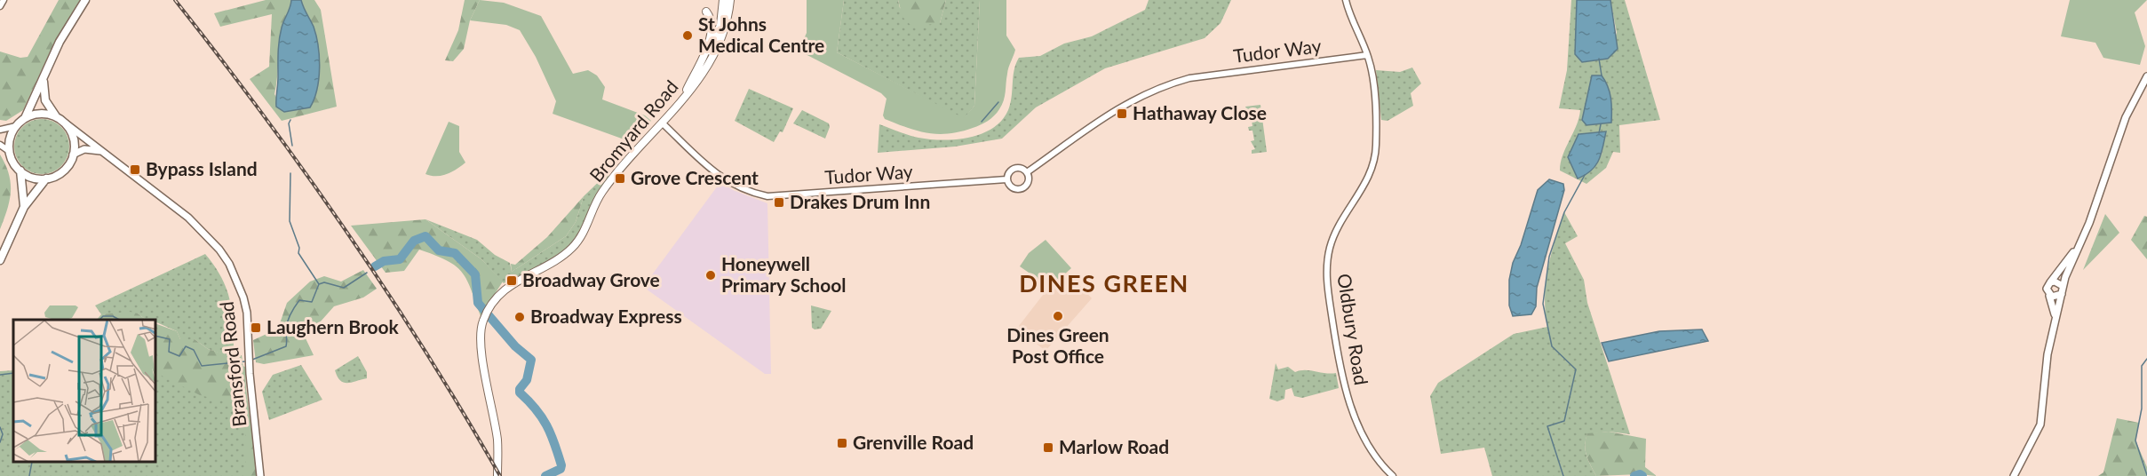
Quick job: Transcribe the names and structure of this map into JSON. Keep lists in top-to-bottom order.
{
  "streets": {
    "main road": ["Bromyard Road", "Bransford Road"],
    "street": ["Tudor Way", "Oldbury Road"]
  },
  "crossings": [
    ["Tudor Way", "Bromyard Road"],
    ["Tudor Way", "Oldbury Road"]
  ],
  "districts": ["DINES GREEN"],
  "places": {
    "other": [
      "St Johns Medical Centre",
      "Honeywell Primary School",
      "Dines Green Post Office",
      "Broadway Express"
    ],
    "transit": [
      "Hathaway Close",
      "Bypass Island",
      "Grove Crescent",
      "Drakes Drum Inn",
      "Broadway Grove",
      "Laughern Brook",
      "Grenville Road",
      "Marlow Road"
    ]
  }
}
